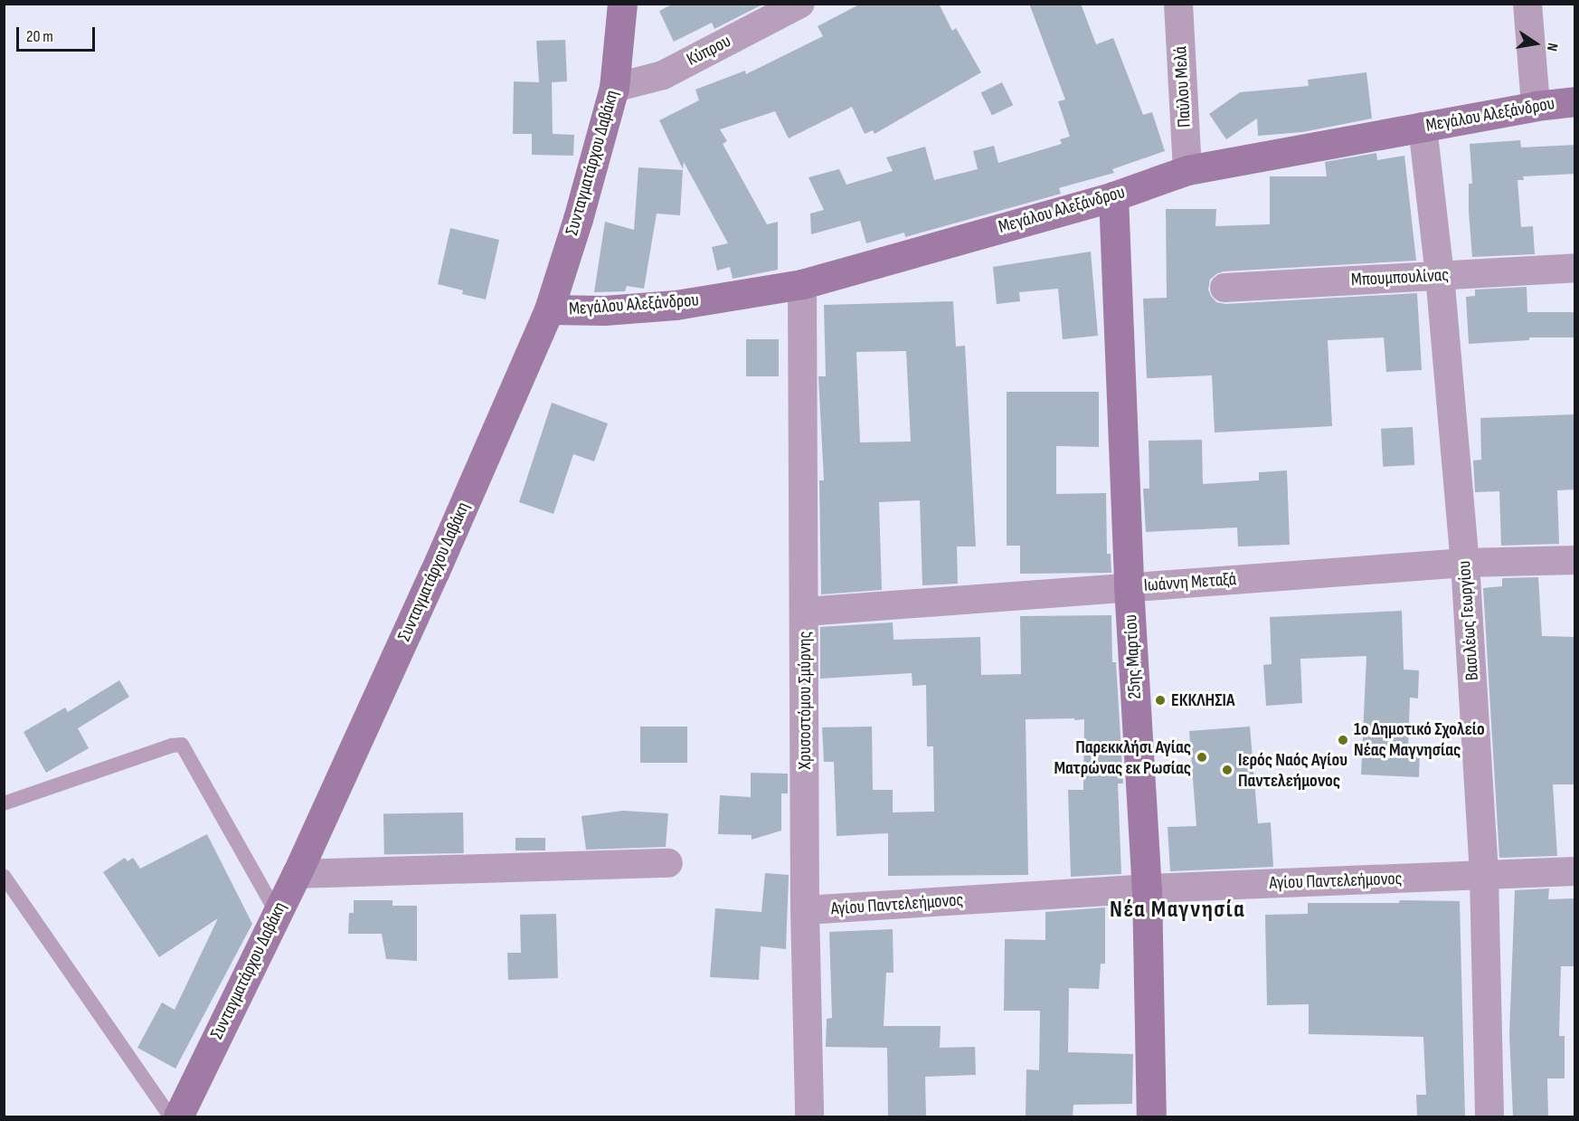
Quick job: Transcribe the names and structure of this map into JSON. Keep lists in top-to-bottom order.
{
  "streets": {
    "street": [
      "Κύπρου",
      "Παύλου Μελά",
      "Μεγάλου Αλεξάνδρου",
      "Συνταγματάρχου Δαβάκη",
      "Μπουμπουλίνας",
      "Ιωάννη Μεταξά",
      "Βασιλέως Γεωργίου",
      "25ης Μαρτίου",
      "Χρυσοστόμου Σμύρνης",
      "Αγίου Παντελεήμονος"
    ]
  },
  "crossings": [
    ["Κύπρου", "Συνταγματάρχου Δαβάκη"],
    ["Παύλου Μελά", "Μεγάλου Αλεξάνδρου"],
    ["Μεγάλου Αλεξάνδρου", "Συνταγματάρχου Δαβάκη"],
    ["Μεγάλου Αλεξάνδρου", "Βασιλέως Γεωργίου"],
    ["Μεγάλου Αλεξάνδρου", "25ης Μαρτίου"],
    ["Μεγάλου Αλεξάνδρου", "Χρυσοστόμου Σμύρνης"],
    ["Μπουμπουλίνας", "Βασιλέως Γεωργίου"],
    ["Ιωάννη Μεταξά", "Βασιλέως Γεωργίου"],
    ["Ιωάννη Μεταξά", "25ης Μαρτίου"],
    ["Ιωάννη Μεταξά", "Χρυσοστόμου Σμύρνης"],
    ["Βασιλέως Γεωργίου", "Αγίου Παντελεήμονος"],
    ["25ης Μαρτίου", "Αγίου Παντελεήμονος"],
    ["Χρυσοστόμου Σμύρνης", "Αγίου Παντελεήμονος"]
  ],
  "districts": ["Νέα Μαγνησία"],
  "places": [
    "ΕΚΚΛΗΣΙΑ",
    "1ο Δημοτικό Σχολείο Νέας Μαγνησίας",
    "Παρεκκλήσι Αγίας Ματρώνας εκ Ρωσίας",
    "Ιερός Ναός Αγίου Παντελεήμονος"
  ],
  "scale_bar": "20 m",
  "north": "right"
}
